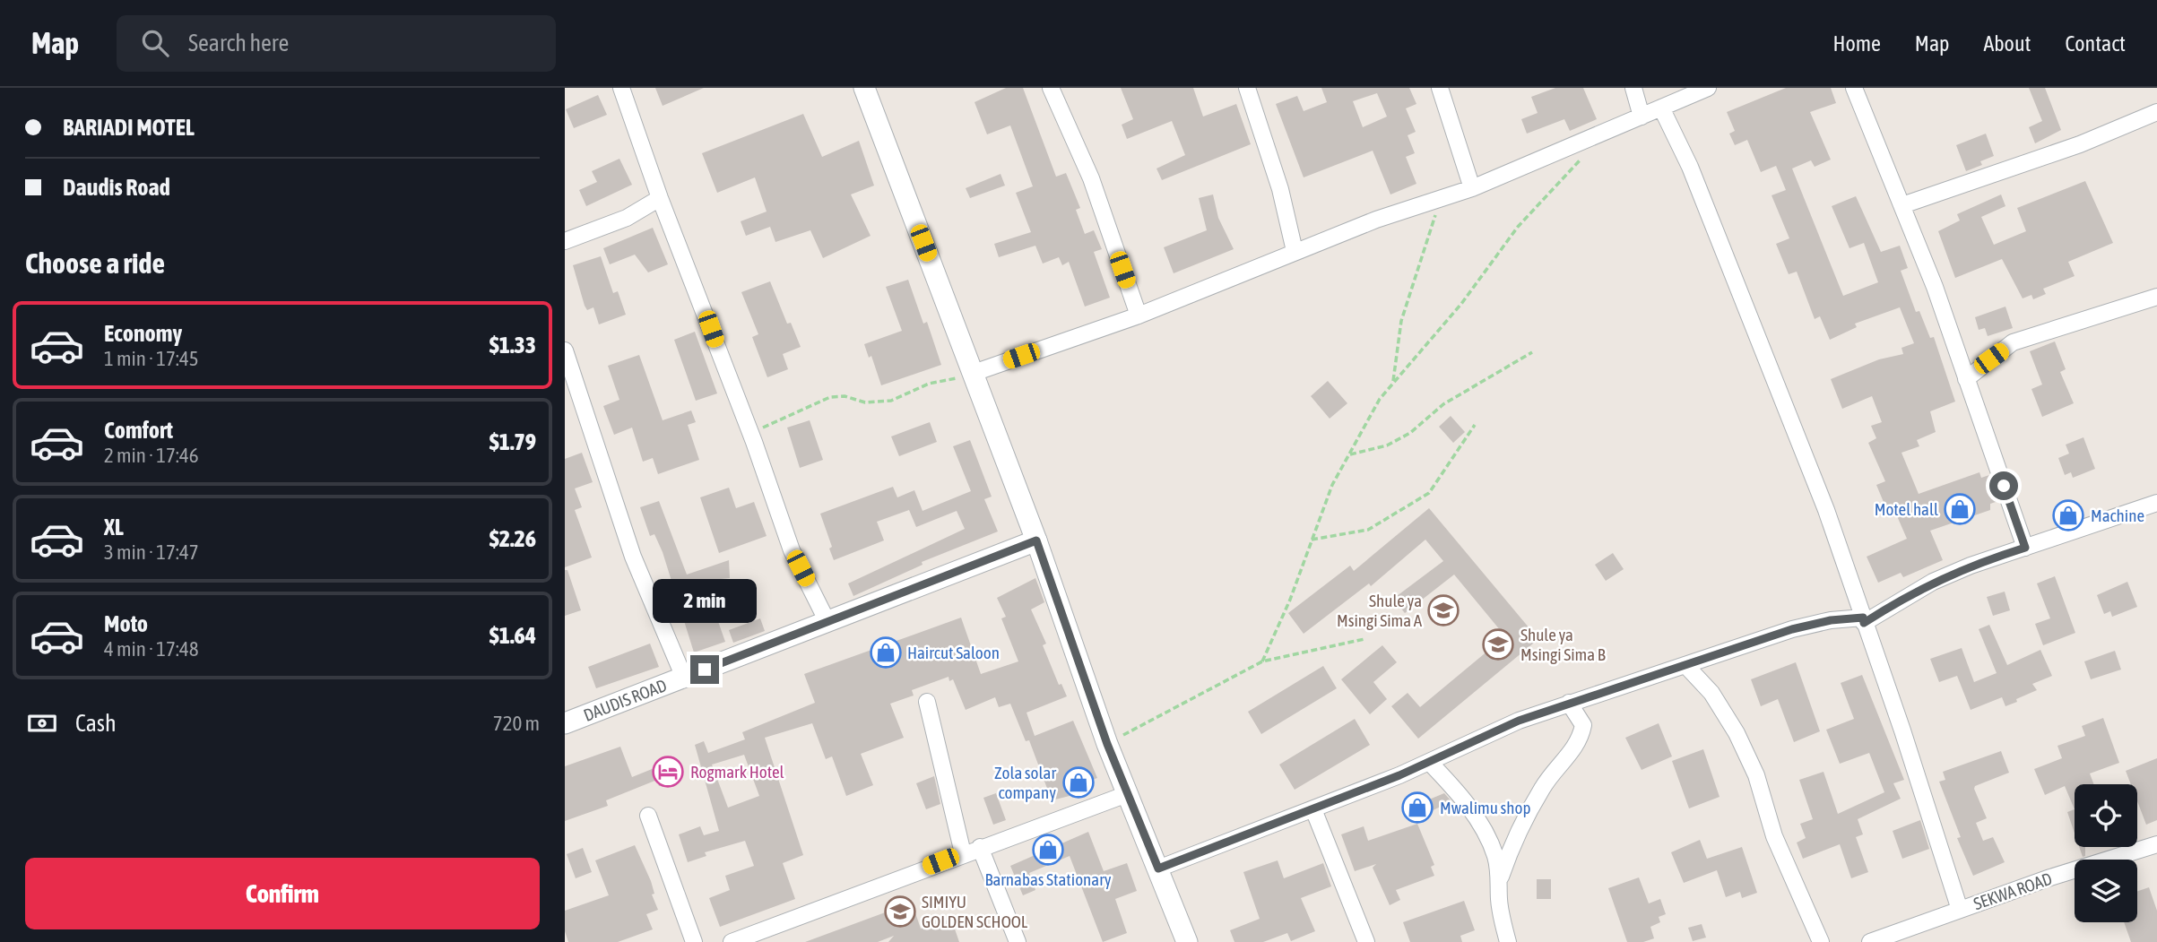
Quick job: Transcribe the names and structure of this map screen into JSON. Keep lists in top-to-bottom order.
{
  "streets": {
    "street": ["DAUDIS ROAD", "SEKWA ROAD"]
  },
  "places": {
    "shop": [
      "Motel hall",
      "Machine",
      "Haircut Saloon",
      "Zola solar company",
      "Mwalimu shop",
      "Barnabas Stationary"
    ],
    "school or university": ["Shule ya Msingi Sima A", "Shule ya Msingi Sima B", "SIMIYU GOLDEN SCHOOL"],
    "hotel": ["Rogmark Hotel"]
  },
  "page": {
    "header": "Map",
    "search": "Search here",
    "nav": [
      "Home",
      "Map",
      "About",
      "Contact"
    ],
    "banner": ["BARIADI MOTEL", "Daudis Road"],
    "heading": "Choose a ride",
    "list": [
      {
        "name": "Economy",
        "note": "1 min · 17:45",
        "value": "$1.33"
      },
      {
        "name": "Comfort",
        "note": "2 min · 17:46",
        "value": "$1.79"
      },
      {
        "name": "XL",
        "note": "3 min · 17:47",
        "value": "$2.26"
      },
      {
        "name": "Moto",
        "note": "4 min · 17:48",
        "value": "$1.64"
      }
    ],
    "bubble": "2 min",
    "pay": ["Cash", "720 m"],
    "buttons": "Confirm"
  }
}
